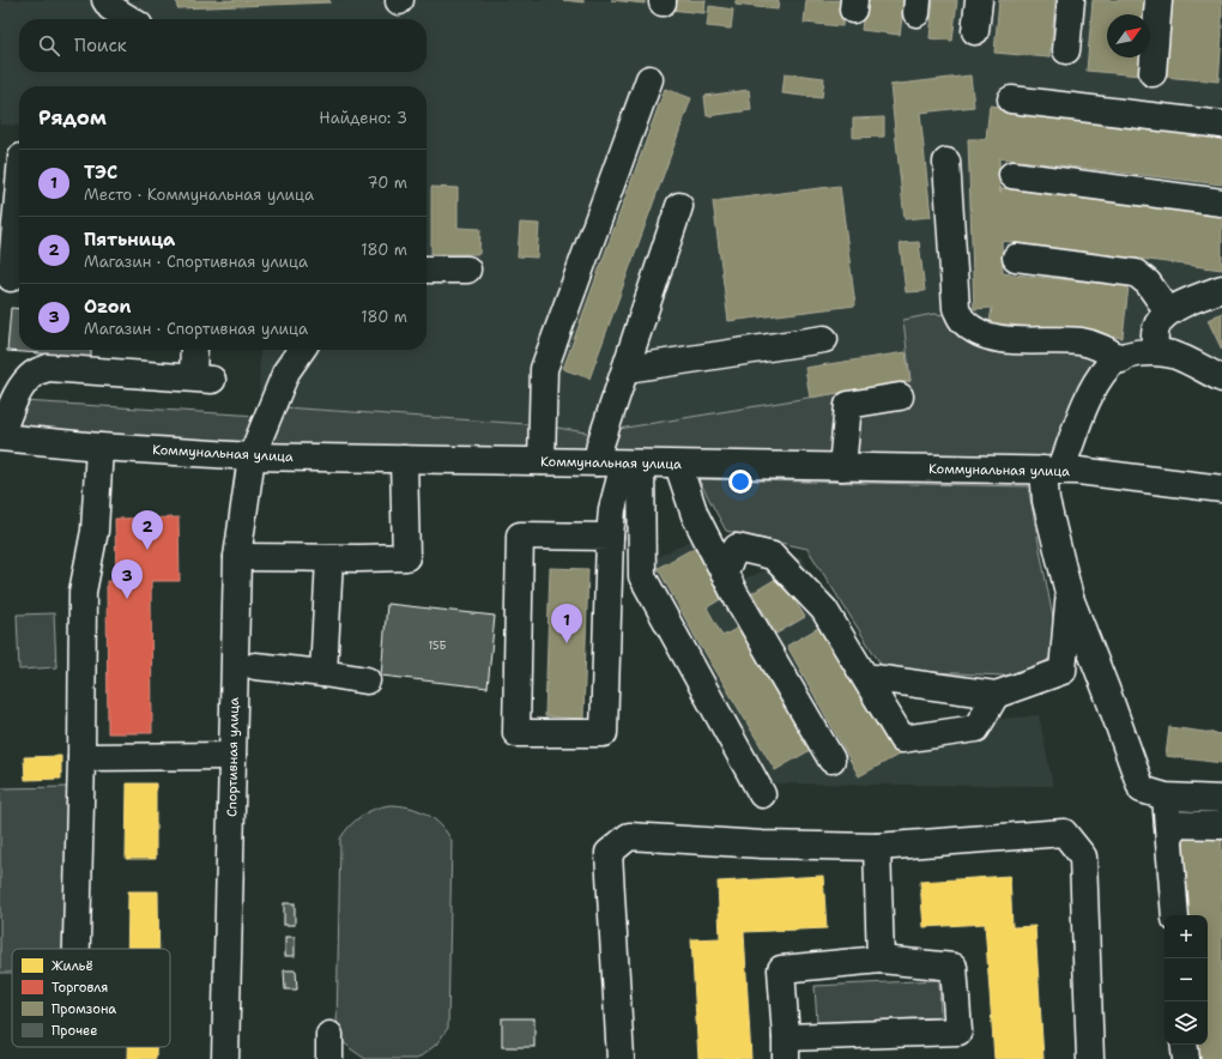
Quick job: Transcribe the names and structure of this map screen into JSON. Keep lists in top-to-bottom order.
{
  "streets": {
    "street": ["Коммунальная улица", "Спортивная улица"]
  },
  "crossings": [
    ["Коммунальная улица", "Спортивная улица"]
  ],
  "house_numbers": ["15Б"],
  "legend": [
    "Жильё",
    "Торговля",
    "Промзона",
    "Прочее"
  ],
  "north": "top right",
  "page": {
    "search": "Поиск",
    "heading": ["Рядом", "Найдено: 3"],
    "list": [
      {
        "mark": "1",
        "name": "ТЭС",
        "note": "Место · Коммунальная улица",
        "value": "70 m"
      },
      {
        "mark": "2",
        "name": "Пятьница",
        "note": "Магазин · Спортивная улица",
        "value": "180 m"
      },
      {
        "mark": "3",
        "name": "Ozon",
        "note": "Магазин · Спортивная улица",
        "value": "180 m"
      }
    ],
    "pins": ["2", "3", "1"],
    "map_buttons": ["+", "−"]
  }
}
